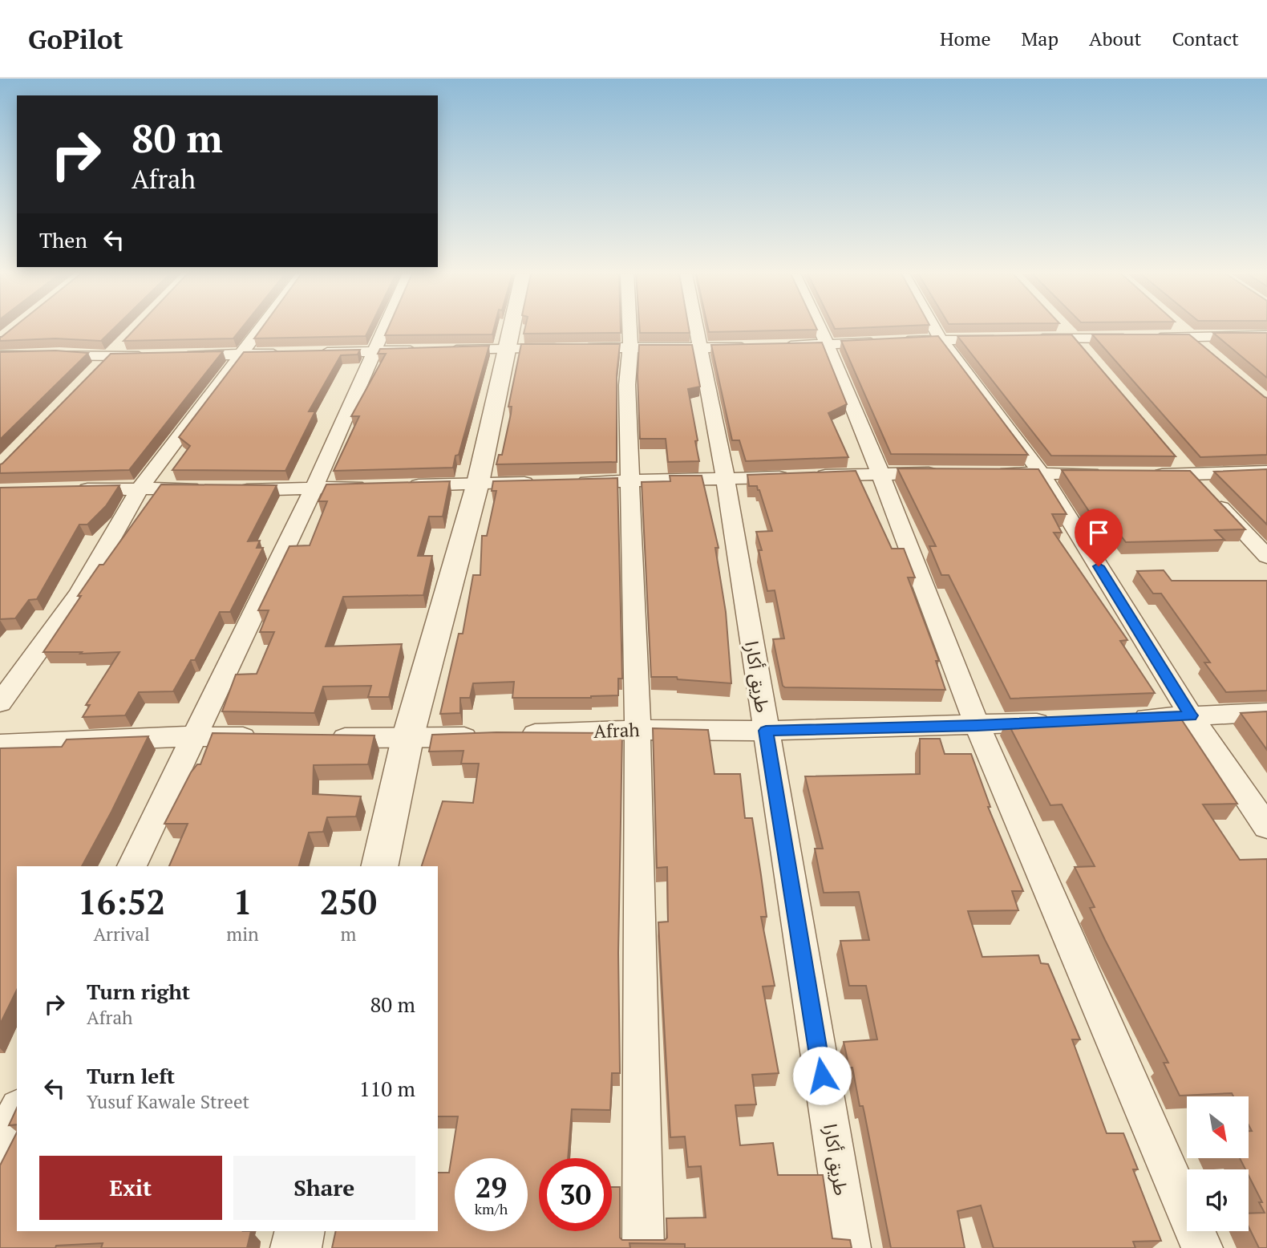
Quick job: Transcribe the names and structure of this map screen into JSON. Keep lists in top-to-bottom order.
{
  "streets": {
    "street": ["طريق أكارا", "Afrah"]
  },
  "crossings": [
    ["طريق أكارا", "Afrah"]
  ],
  "north": "bottom right",
  "page": {
    "header": "GoPilot",
    "nav": [
      "Home",
      "Map",
      "About",
      "Contact"
    ],
    "turn": ["80 m", "Afrah"],
    "then": "Then",
    "eta": [
      "16:52",
      "Arrival",
      "1",
      "min",
      "250",
      "m"
    ],
    "list": [
      {
        "name": "Turn right",
        "note": "Afrah",
        "value": "80 m"
      },
      {
        "name": "Turn left",
        "note": "Yusuf Kawale Street",
        "value": "110 m"
      }
    ],
    "buttons": ["Exit", "Share"],
    "speed": "29 km/h",
    "limit": "30"
  }
}
